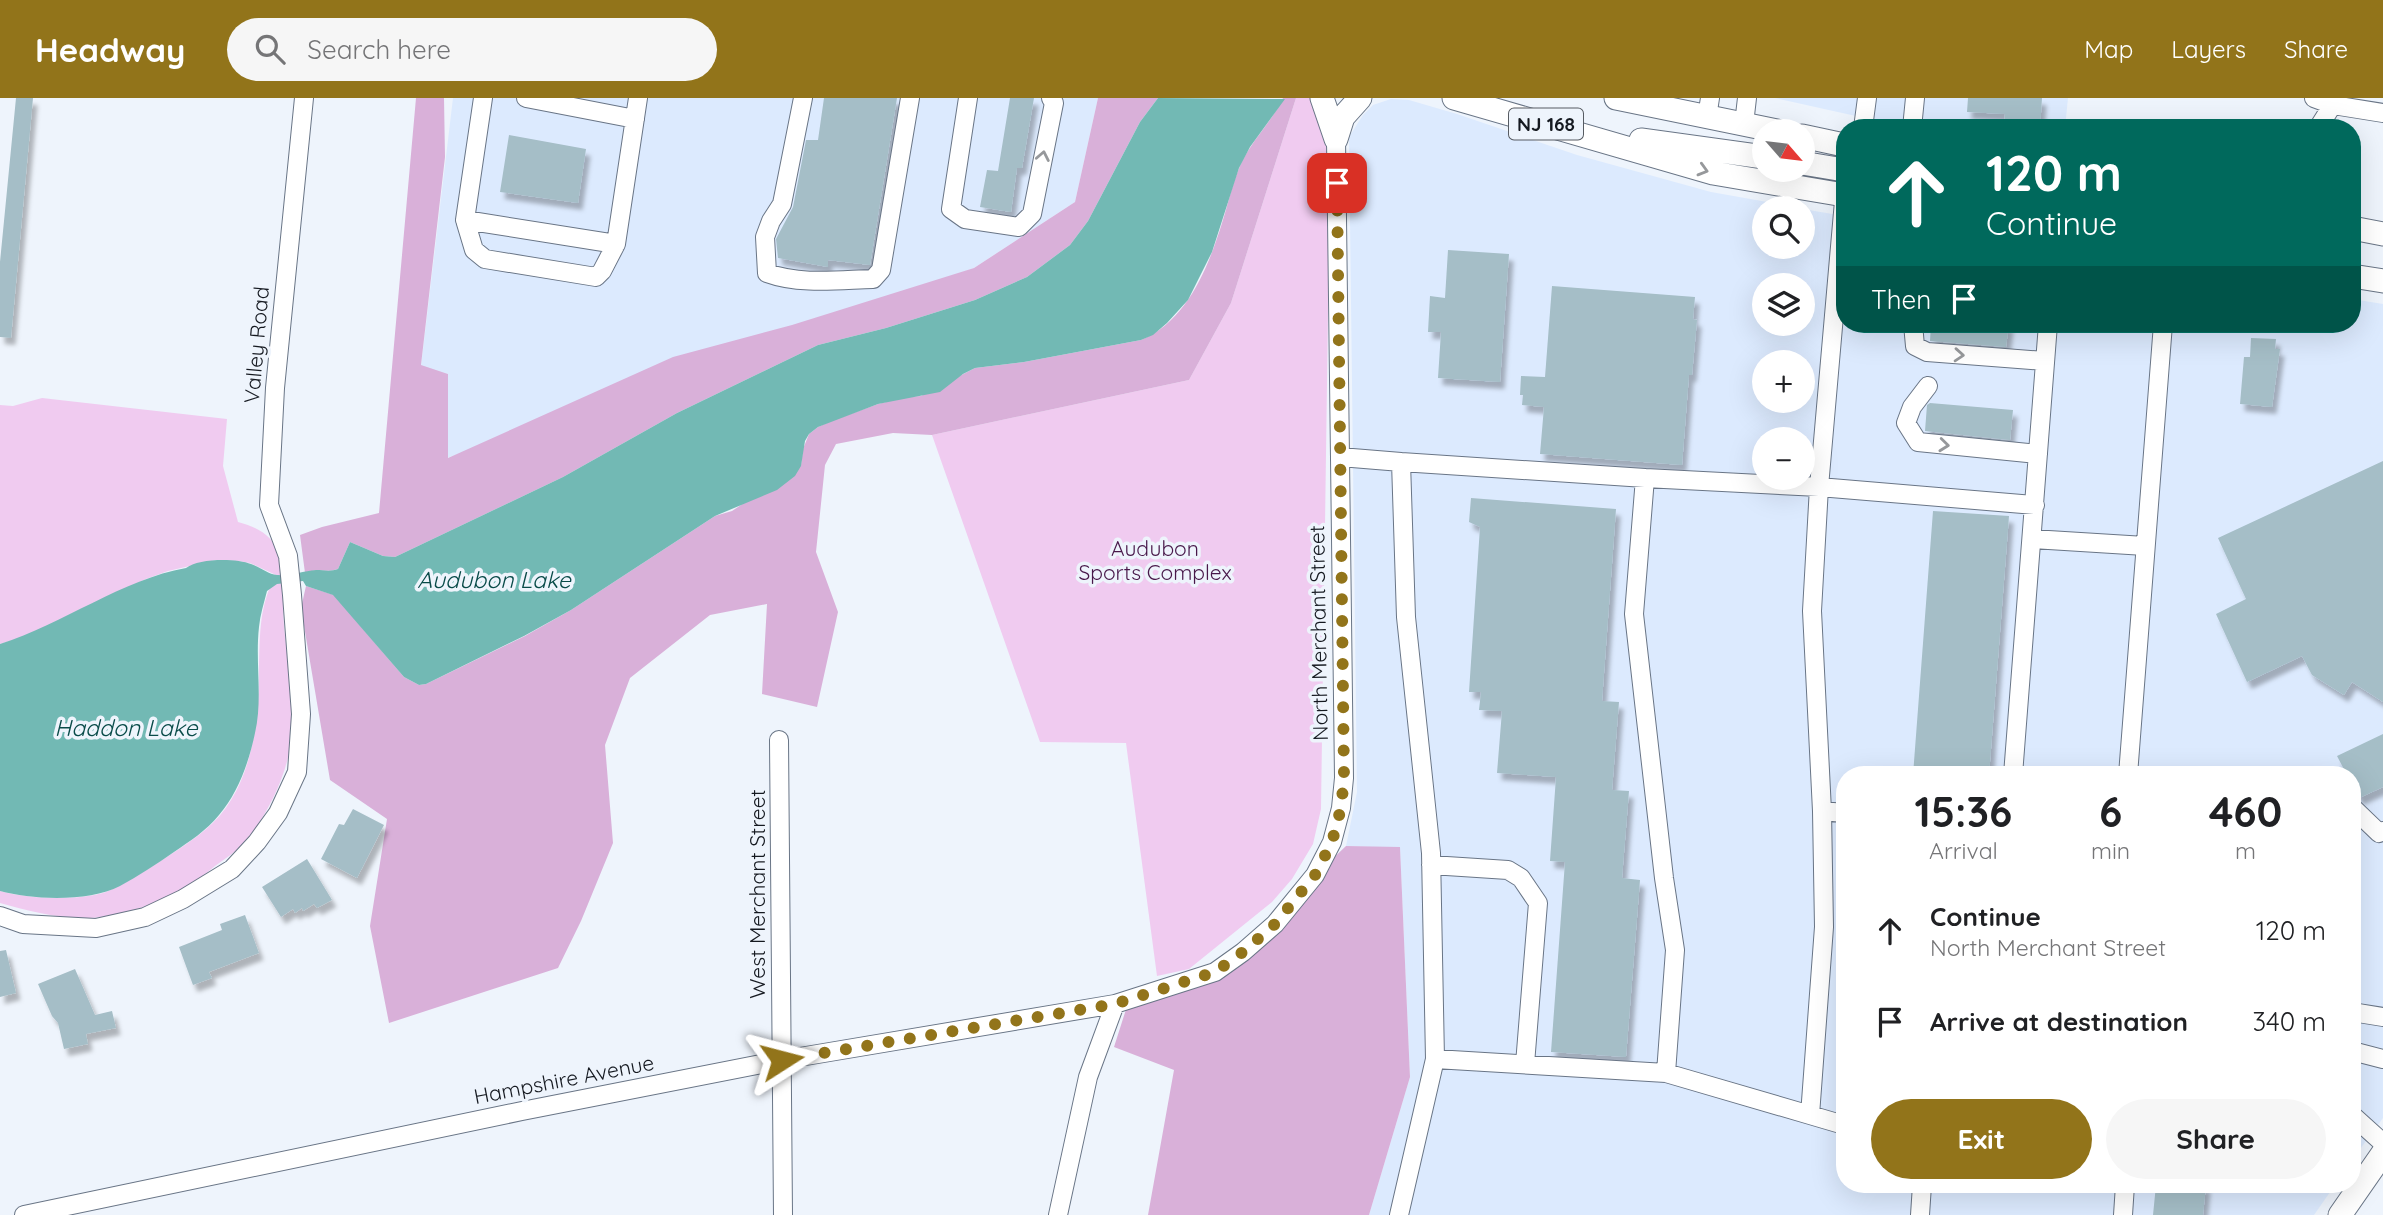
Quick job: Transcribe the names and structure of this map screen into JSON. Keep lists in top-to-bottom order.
{
  "streets": {
    "main road": ["NJ 168"],
    "street": [
      "Valley Road",
      "North Merchant Street",
      "West Merchant Street",
      "Hampshire Avenue"
    ]
  },
  "crossings": [
    ["North Merchant Street", "Hampshire Avenue"],
    ["West Merchant Street", "Hampshire Avenue"]
  ],
  "water": ["Audubon Lake", "Haddon Lake"],
  "parks": ["Audubon Sports Complex"],
  "north": "bottom right",
  "page": {
    "header": "Headway",
    "search": "Search here",
    "nav": ["Map", "Layers", "Share"],
    "map_buttons": ["+", "−"],
    "turn": ["120 m", "Continue"],
    "then": "Then",
    "eta": [
      "15:36",
      "Arrival",
      "6",
      "min",
      "460",
      "m"
    ],
    "list": [
      {
        "name": "Continue",
        "note": "North Merchant Street",
        "value": "120 m"
      },
      {
        "name": "Arrive at destination",
        "value": "340 m"
      }
    ],
    "buttons": ["Exit", "Share"]
  }
}
